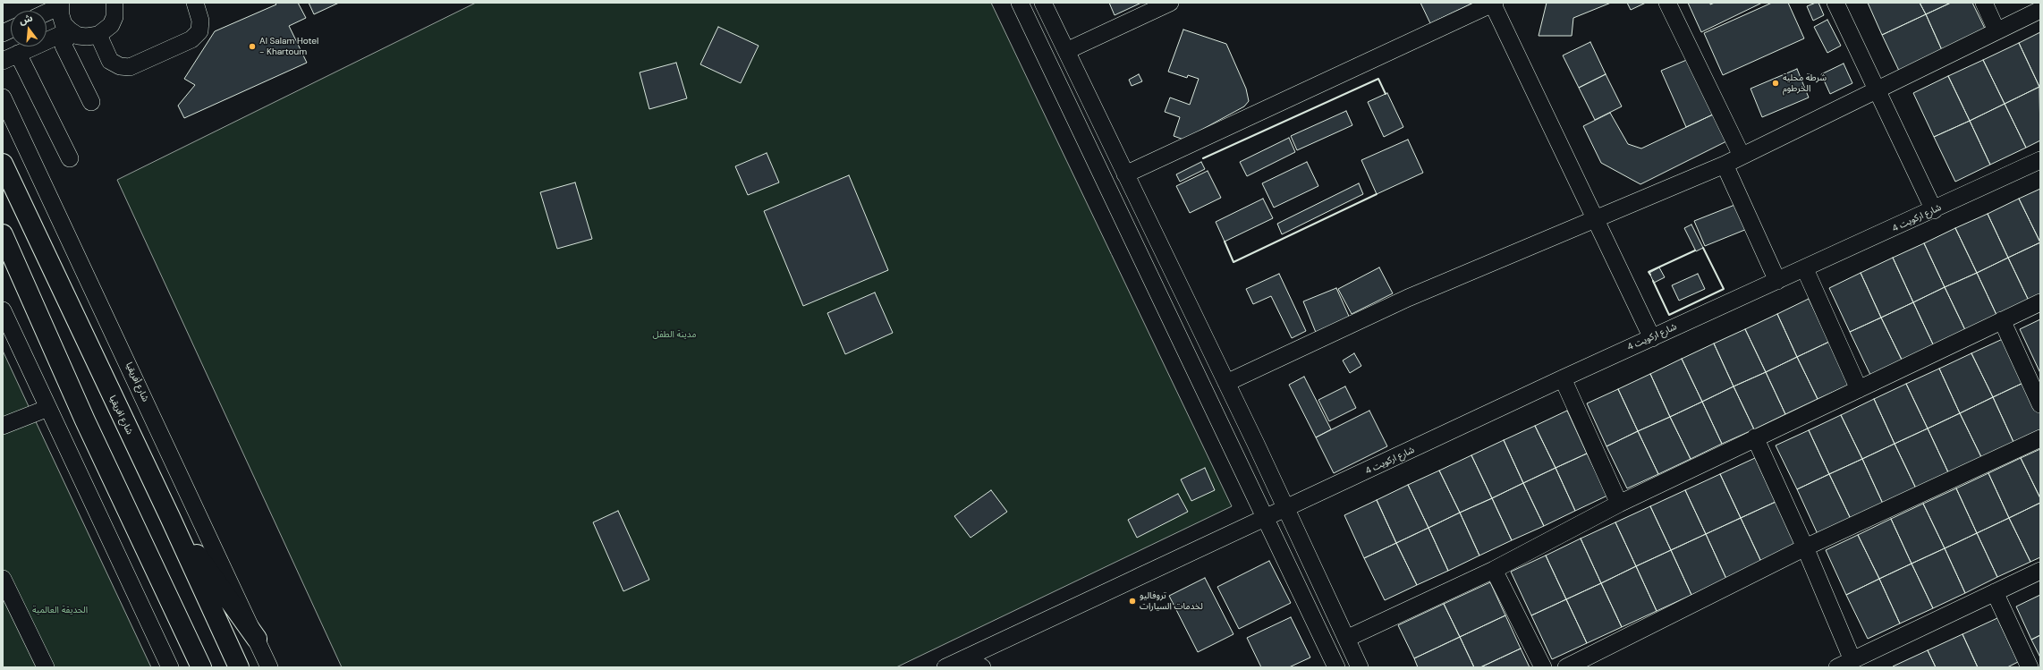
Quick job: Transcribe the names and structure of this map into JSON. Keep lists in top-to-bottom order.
{
  "streets": {
    "highway": ["شارع افريقيا"],
    "street": ["شارع اركويت 4", "شارع أفريقيا"]
  },
  "parks": ["مدينة الطفل", "الحديقة العالمية"],
  "places": ["Al Salam Hotel - Khartoum", "شرطة محلية الخرطوم", "تروفاليو لخدمات السيارات"],
  "north": "top"
}
